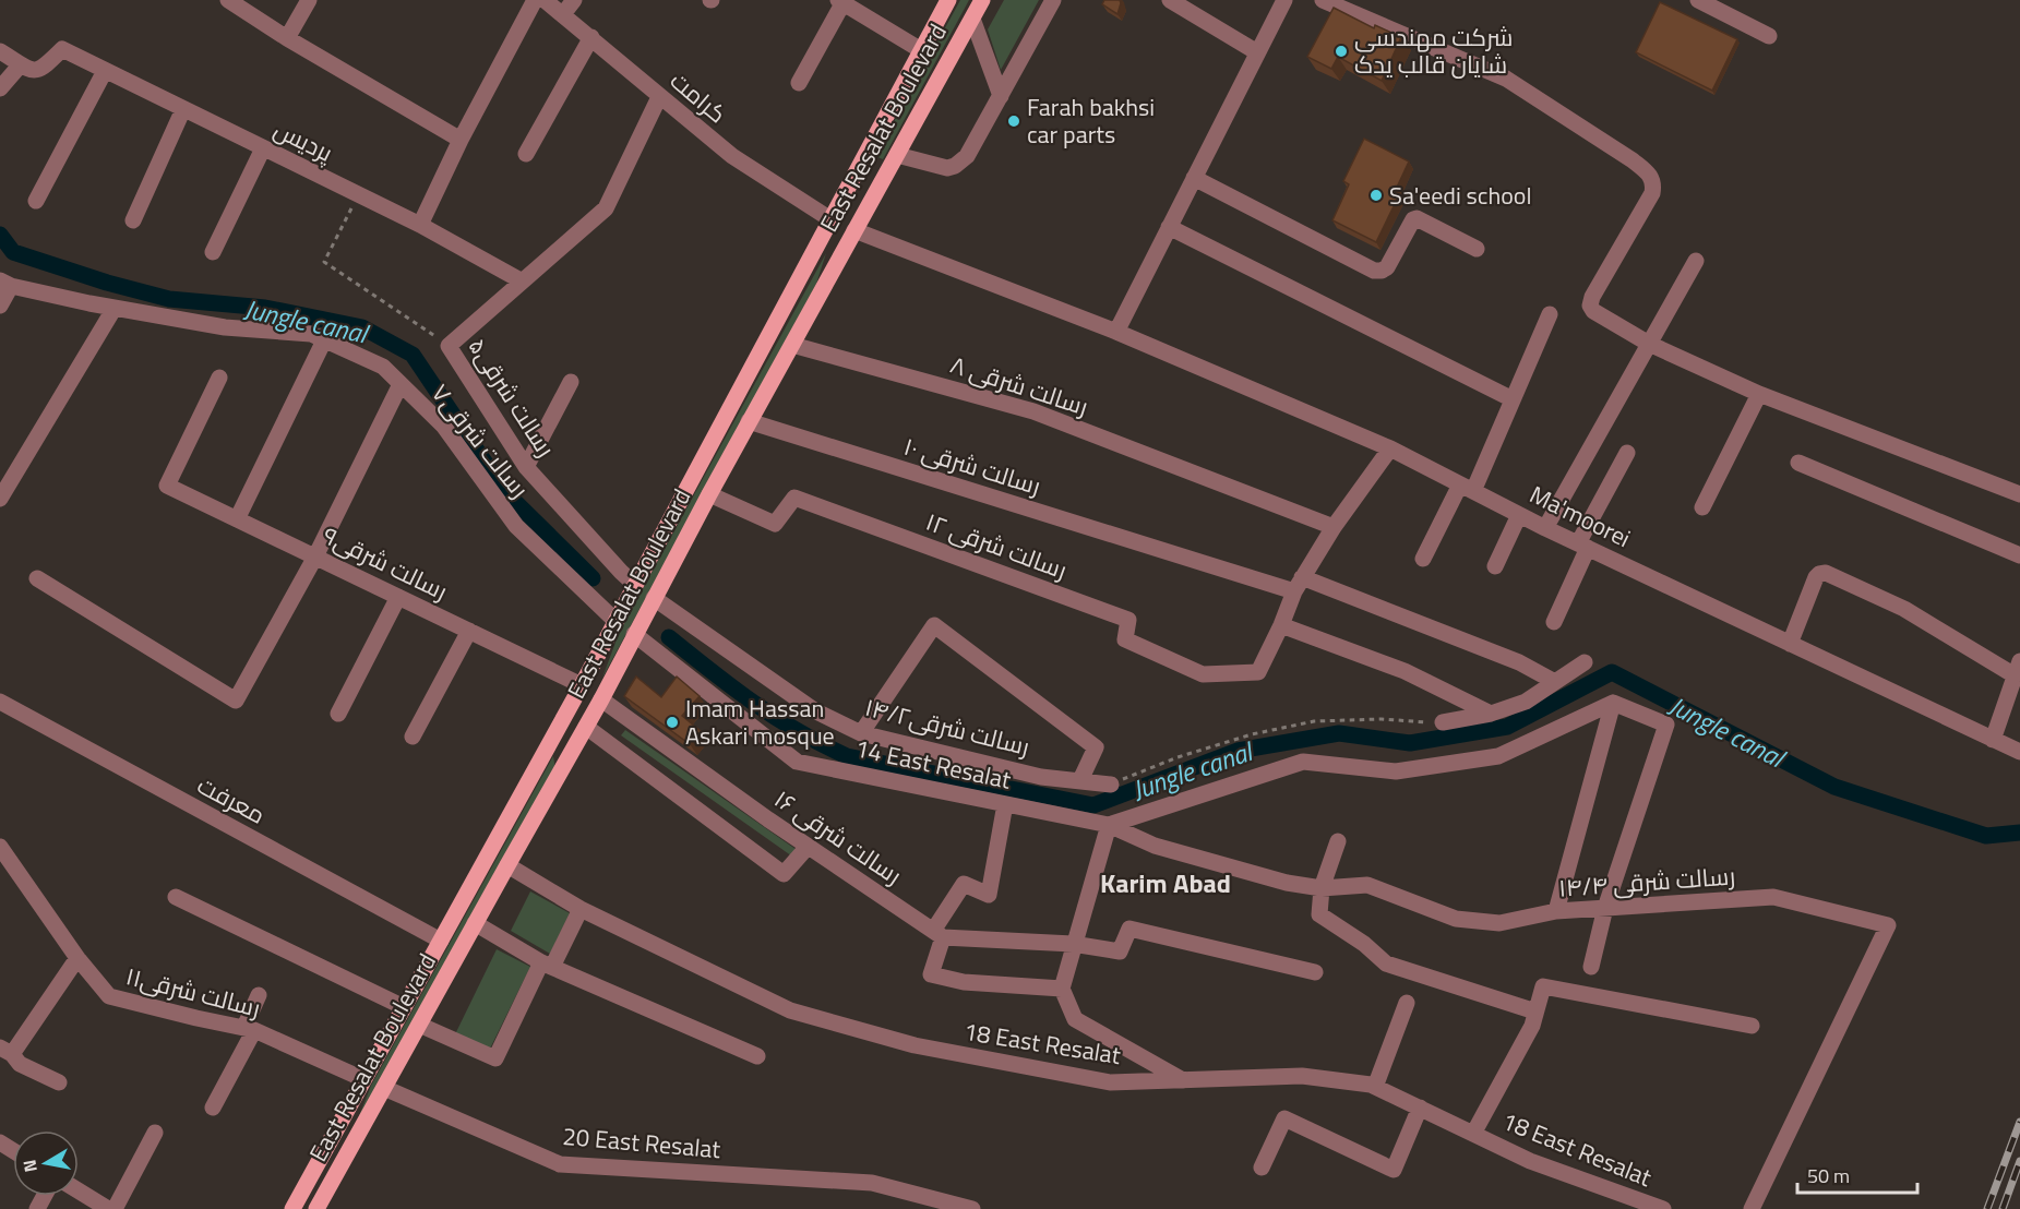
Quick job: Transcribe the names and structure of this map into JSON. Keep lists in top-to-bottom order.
{
  "streets": {
    "main road": ["East Resalat Boulevard"],
    "street": [
      "کرامت",
      "پردیس",
      "رسالت شرقی ۸",
      "رسالت شرقی۵",
      "رسالت شرقی۷",
      "رسالت شرقی ۱۰",
      "Ma'moorei",
      "رسالت شرقی ۱۲",
      "رسالت شرقی۹",
      "رسالت شرقی۱۴/۲",
      "14 East Resalat",
      "معرفت",
      "رسالت شرقی ۱۶",
      "رسالت شرقی ۱۴/۴",
      "رسالت شرقی۱۱",
      "18 East Resalat",
      "20 East Resalat"
    ]
  },
  "crossings": [
    ["کرامت", "East Resalat Boulevard"],
    ["East Resalat Boulevard", "رسالت شرقی ۸"],
    ["East Resalat Boulevard", "رسالت شرقی۵"],
    ["East Resalat Boulevard", "رسالت شرقی۷"],
    ["East Resalat Boulevard", "رسالت شرقی ۱۰"],
    ["East Resalat Boulevard", "Ma'moorei"],
    ["East Resalat Boulevard", "رسالت شرقی ۱۲"],
    ["East Resalat Boulevard", "رسالت شرقی۹"],
    ["East Resalat Boulevard", "رسالت شرقی۱۴/۲"],
    ["East Resalat Boulevard", "14 East Resalat"],
    ["East Resalat Boulevard", "معرفت"],
    ["East Resalat Boulevard", "رسالت شرقی ۱۶"],
    ["East Resalat Boulevard", "رسالت شرقی۱۱"],
    ["East Resalat Boulevard", "18 East Resalat"],
    ["East Resalat Boulevard", "20 East Resalat"],
    ["پردیس", "رسالت شرقی۵"],
    ["14 East Resalat", "رسالت شرقی ۱۴/۴"]
  ],
  "districts": ["Karim Abad"],
  "water": ["Jungle canal"],
  "places": [
    "شرکت مهندسی شایان قالب یدک",
    "Farah bakhsi car parts",
    "Sa'eedi school",
    "Imam Hassan Askari mosque"
  ],
  "scale_bar": "50 m",
  "north": "left"
}
